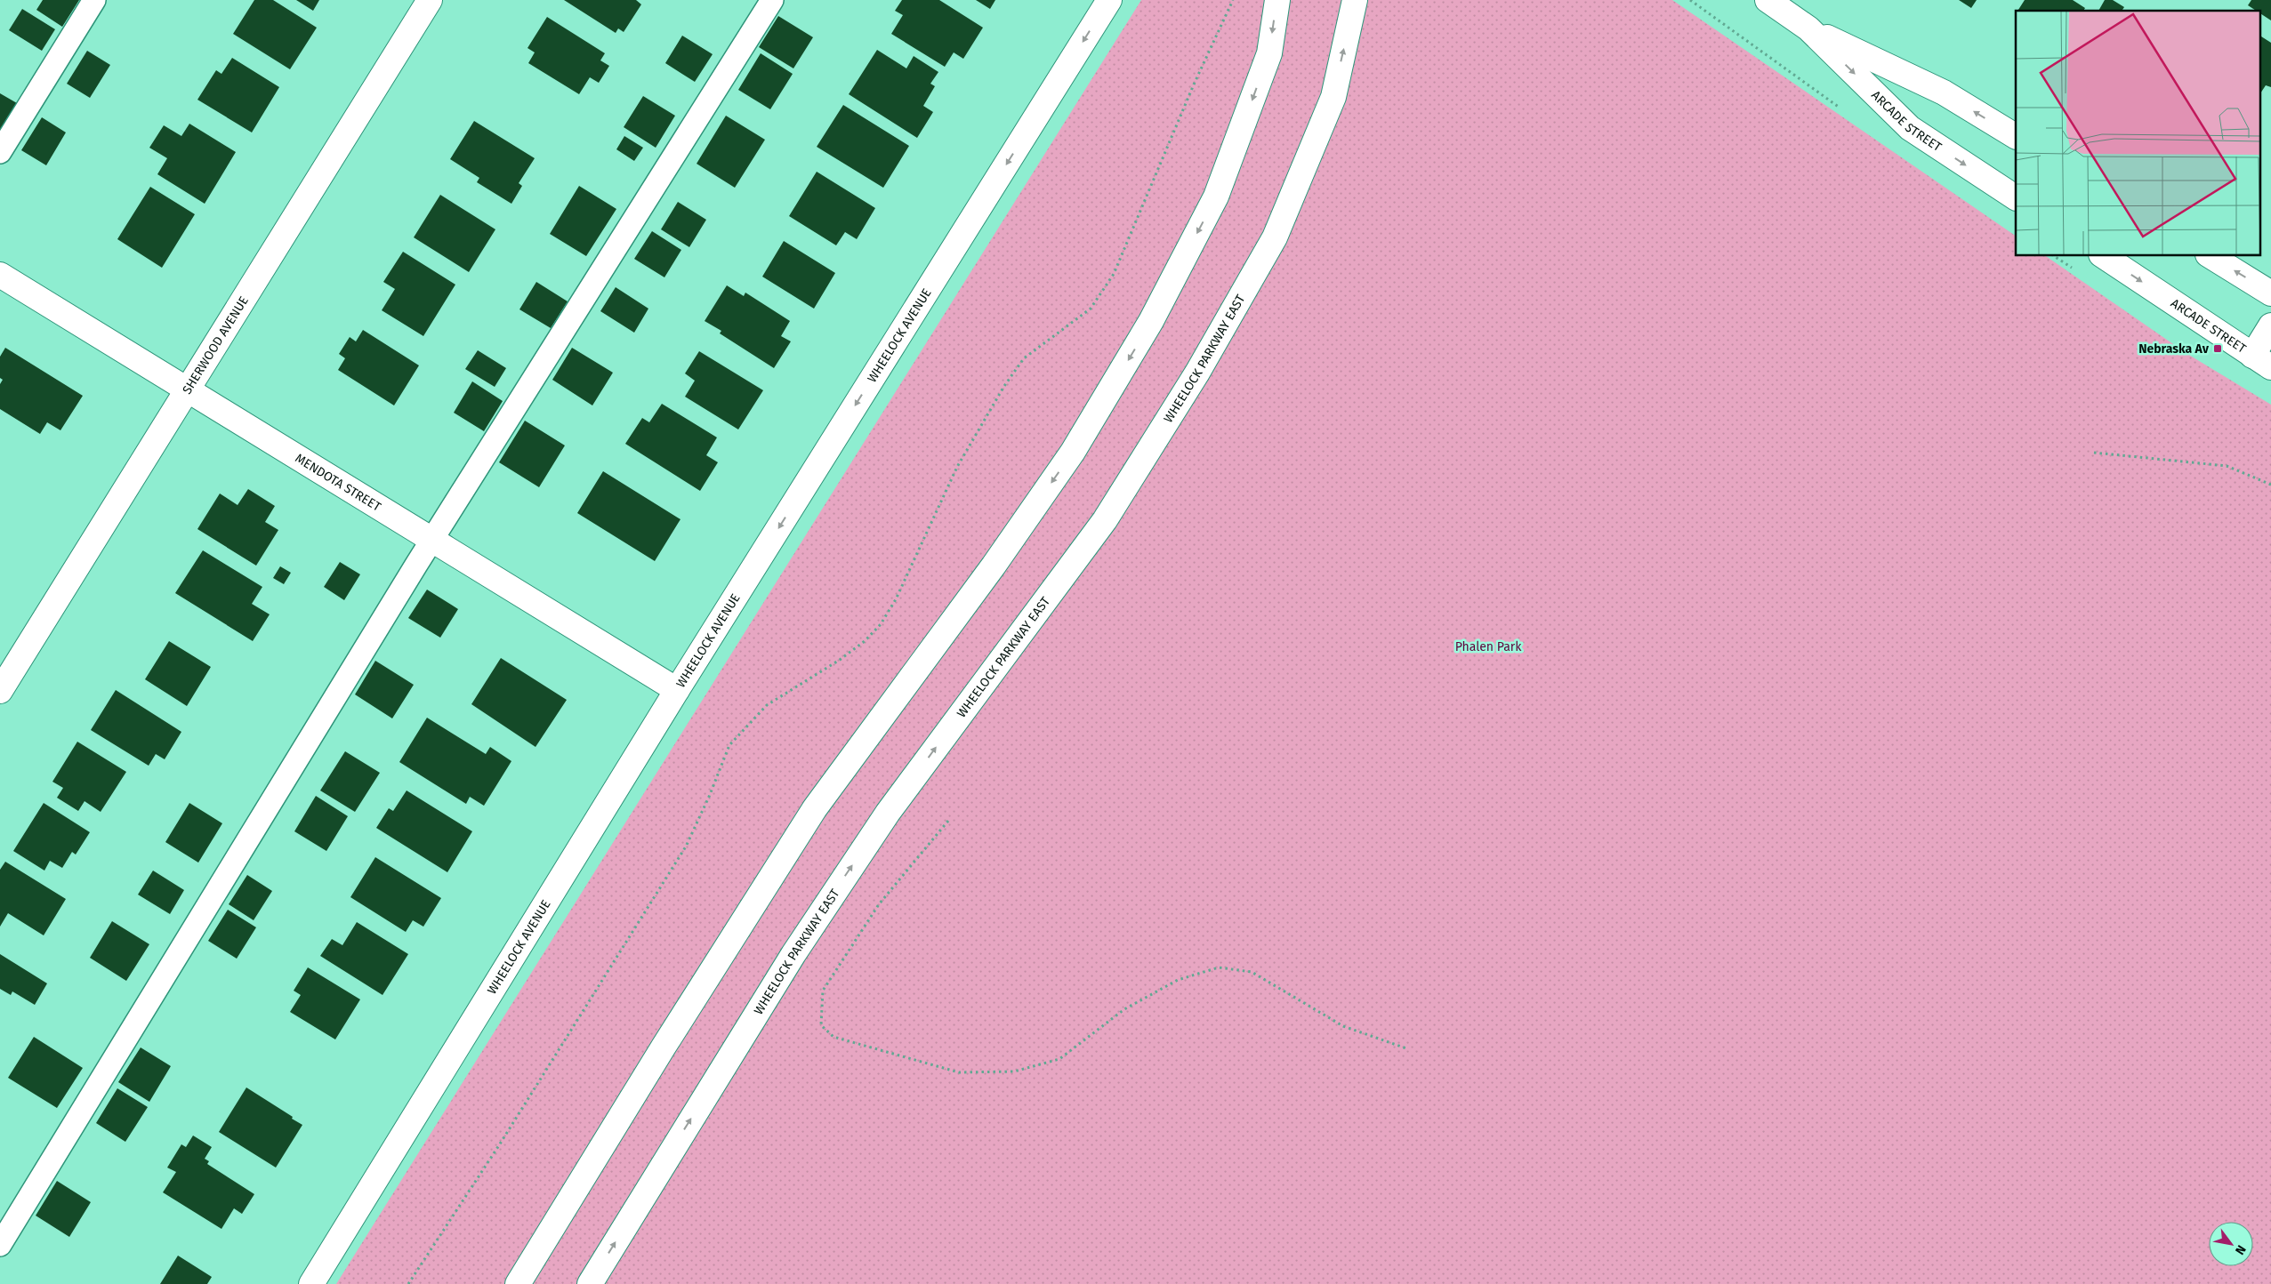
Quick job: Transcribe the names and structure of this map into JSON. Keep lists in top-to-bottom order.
{
  "streets": {
    "street": [
      "ARCADE STREET",
      "WHEELOCK AVENUE",
      "SHERWOOD AVENUE",
      "WHEELOCK PARKWAY EAST",
      "MENDOTA STREET"
    ]
  },
  "crossings": [
    ["WHEELOCK AVENUE", "MENDOTA STREET"],
    ["SHERWOOD AVENUE", "MENDOTA STREET"]
  ],
  "parks": ["Phalen Park"],
  "places": {
    "transit": ["Nebraska Av"]
  },
  "north": "bottom right"
}
